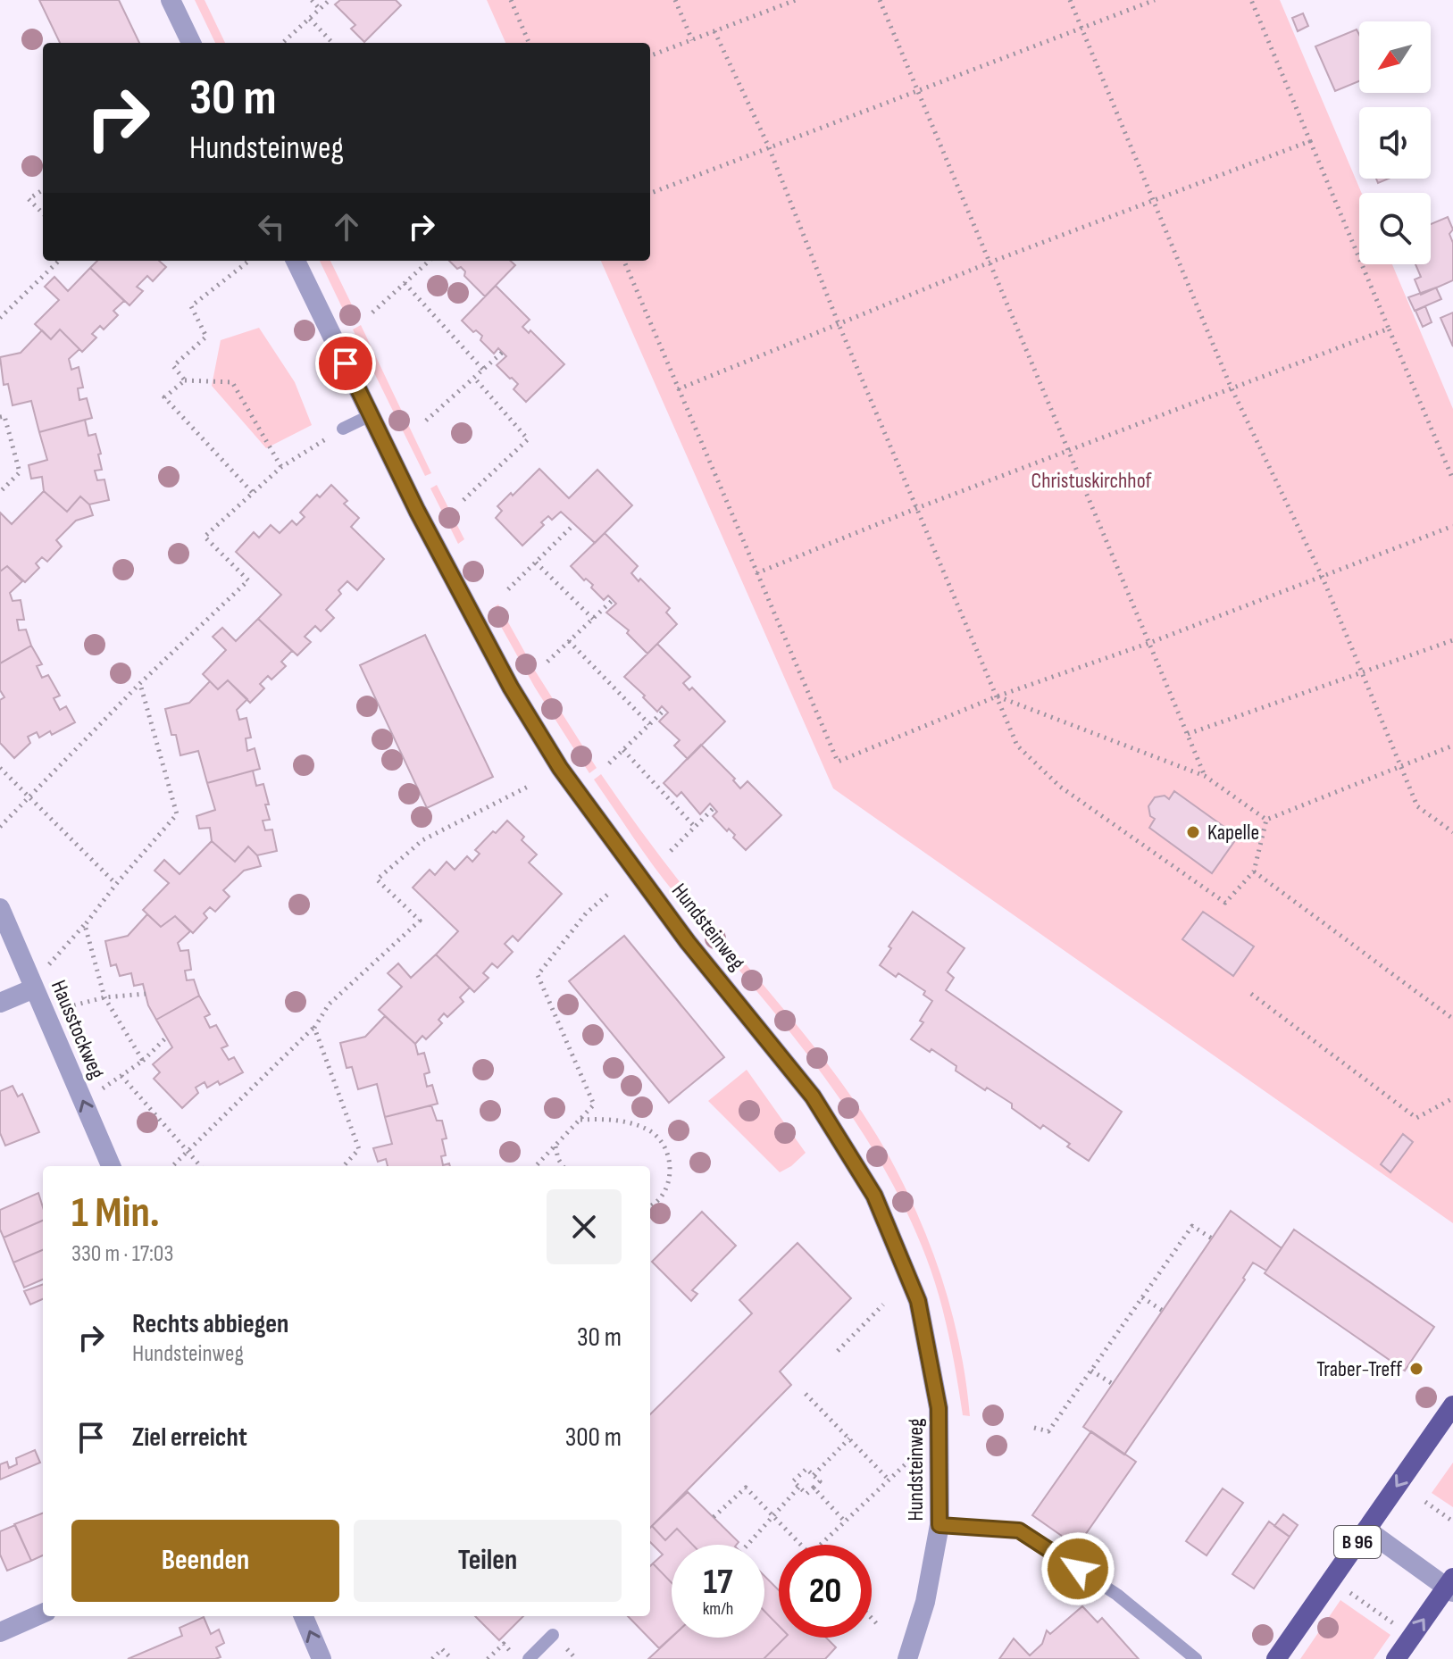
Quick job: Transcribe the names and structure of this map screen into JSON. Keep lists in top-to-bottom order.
{
  "streets": {
    "main road": ["B 96"],
    "street": ["Hundsteinweg", "Hausstockweg"]
  },
  "one_way": ["Hausstockweg"],
  "parks": ["Christuskirchhof"],
  "places": ["Kapelle", "Traber-Treff"],
  "north": "bottom left",
  "page": {
    "turn": ["30 m", "Hundsteinweg"],
    "heading": ["1 Min.", "330 m · 17:03"],
    "list": [
      {
        "name": "Rechts abbiegen",
        "note": "Hundsteinweg",
        "value": "30 m"
      },
      {
        "name": "Ziel erreicht",
        "value": "300 m"
      }
    ],
    "buttons": ["Beenden", "Teilen"],
    "speed": "17 km/h",
    "limit": "20"
  }
}
